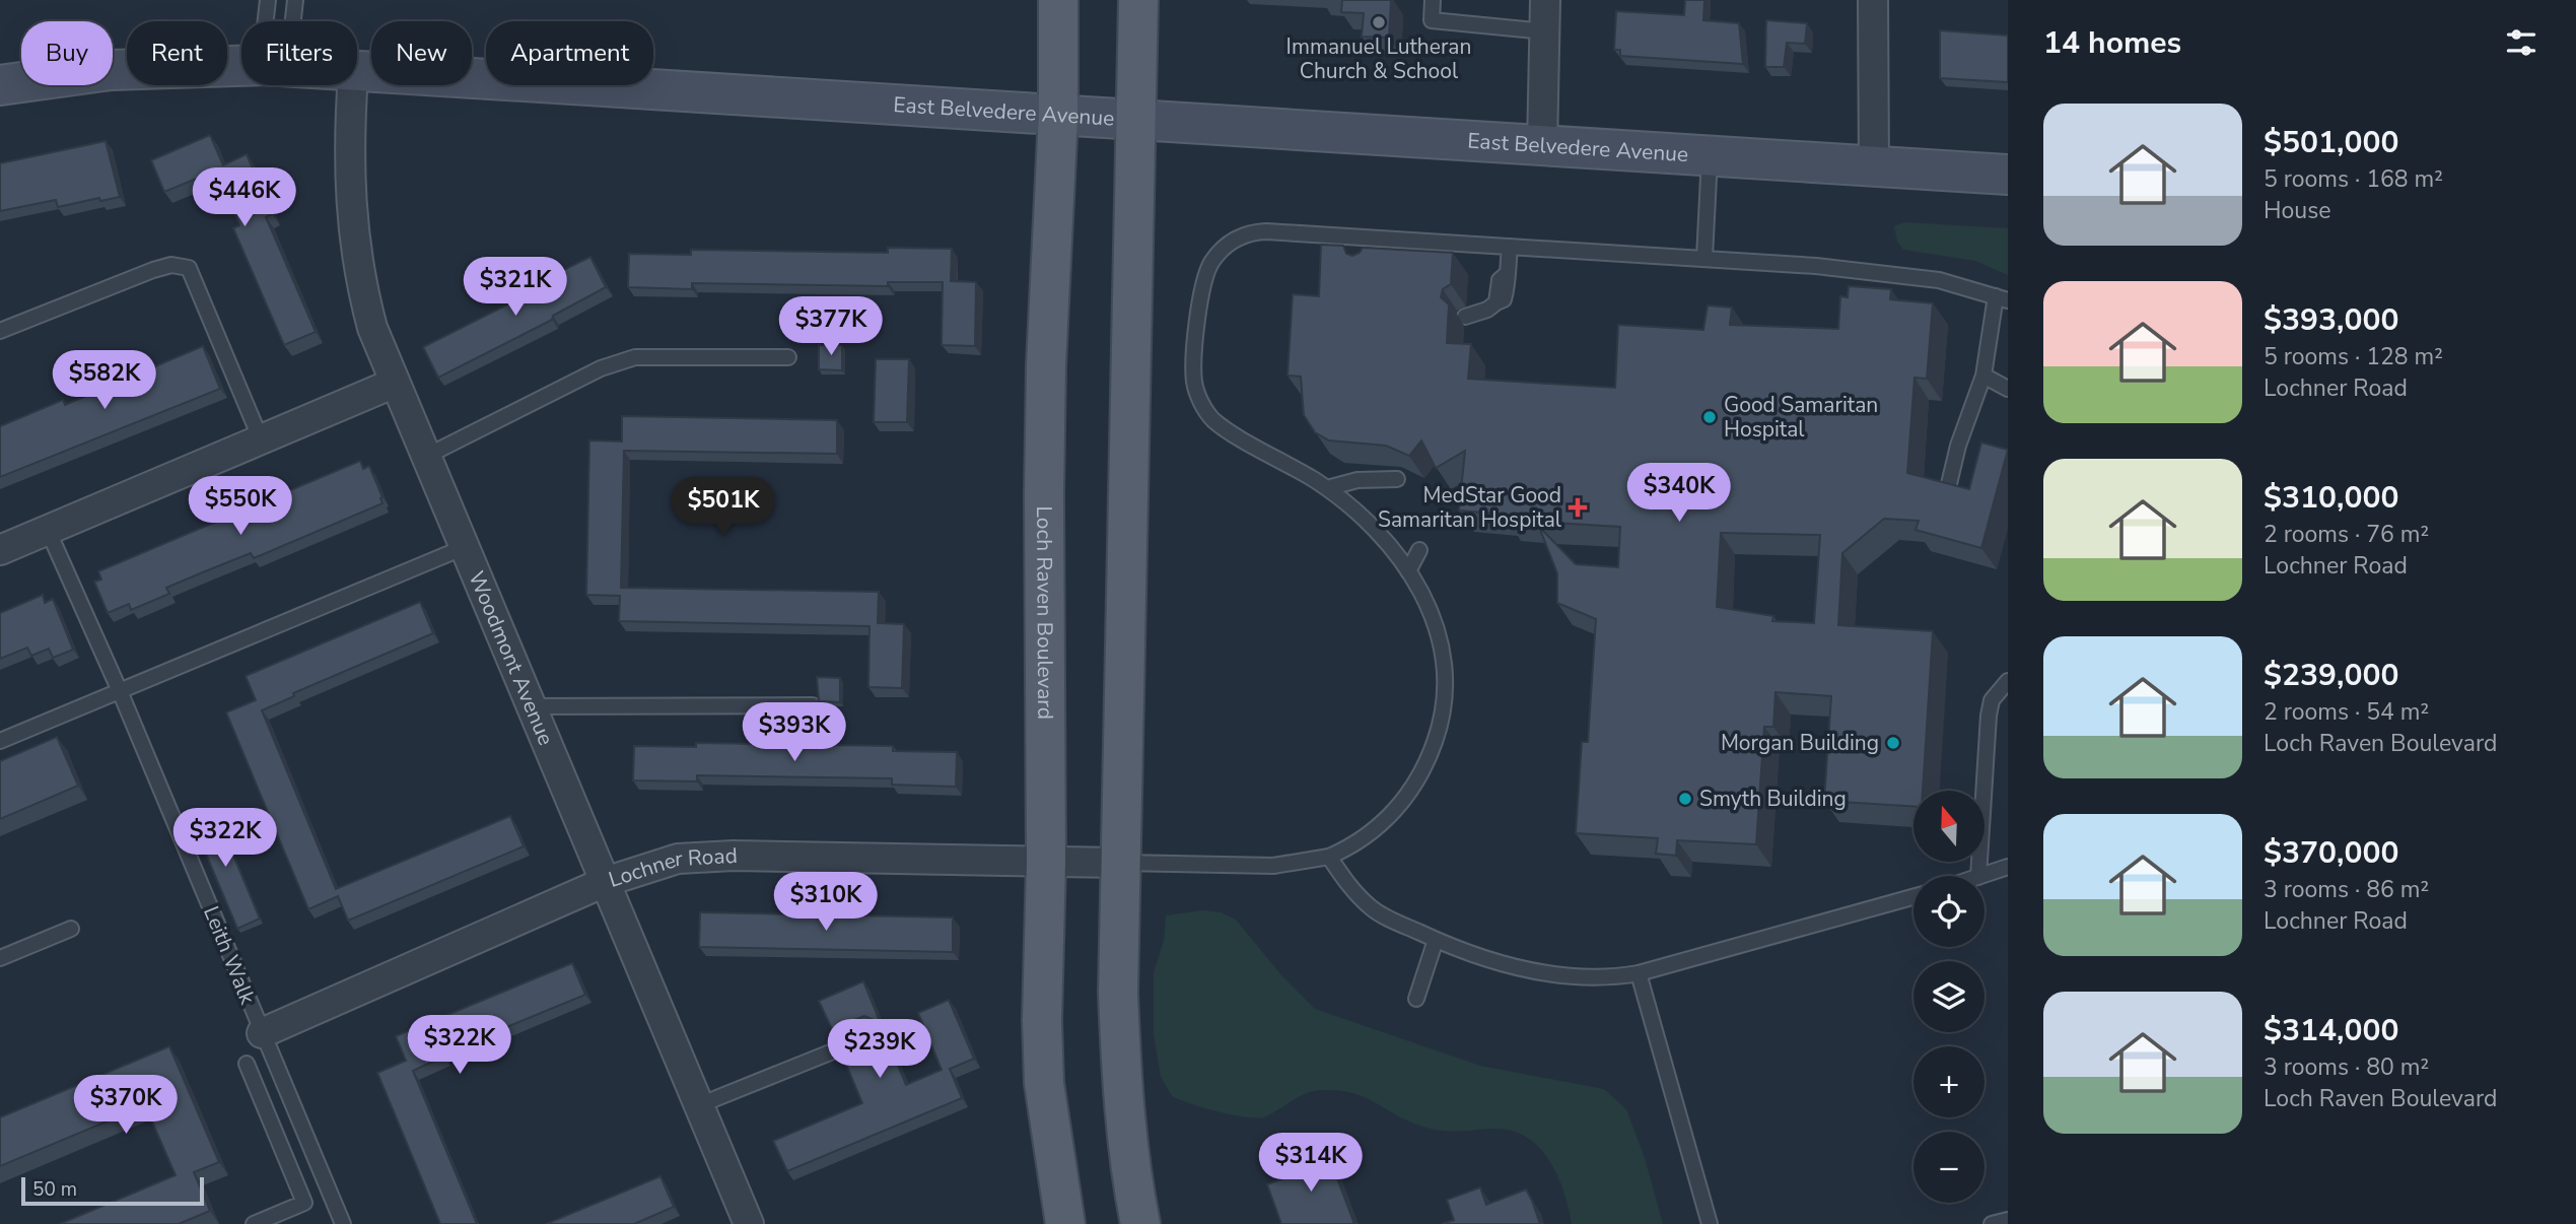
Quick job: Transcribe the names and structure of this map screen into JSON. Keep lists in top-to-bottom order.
{
  "streets": {
    "main road": ["East Belvedere Avenue", "Loch Raven Boulevard"],
    "street": ["Woodmont Avenue", "Lochner Road"],
    "lane": ["Leith Walk"]
  },
  "crossings": [
    ["East Belvedere Avenue", "Loch Raven Boulevard"],
    ["Loch Raven Boulevard", "Lochner Road"],
    ["Woodmont Avenue", "Lochner Road"],
    ["Lochner Road", "Leith Walk"]
  ],
  "places": {
    "other": [
      "Immanuel Lutheran Church & School",
      "Good Samaritan Hospital",
      "Morgan Building",
      "Smyth Building"
    ],
    "health": ["MedStar Good Samaritan Hospital"]
  },
  "scale_bar": "50 m",
  "north": "top",
  "page": {
    "heading": "14 homes",
    "chip": [
      "Buy",
      "Rent",
      "Filters",
      "New",
      "Apartment"
    ],
    "list": [
      {
        "name": "$501,000",
        "note": "5 rooms · 168 m² · House"
      },
      {
        "name": "$393,000",
        "note": "5 rooms · 128 m² · Lochner Road"
      },
      {
        "name": "$310,000",
        "note": "2 rooms · 76 m² · Lochner Road"
      },
      {
        "name": "$239,000",
        "note": "2 rooms · 54 m² · Loch Raven Boulevard"
      },
      {
        "name": "$370,000",
        "note": "3 rooms · 86 m² · Lochner Road"
      },
      {
        "name": "$314,000",
        "note": "3 rooms · 80 m² · Loch Raven Boulevard"
      }
    ],
    "price": [
      "$446K",
      "$321K",
      "$377K",
      "$582K",
      "$340K",
      "$550K",
      "$501K",
      "$393K",
      "$322K",
      "$310K",
      "$322K",
      "$239K",
      "$370K",
      "$314K"
    ],
    "map_buttons": ["+", "−"],
    "scale": "50 m"
  }
}
